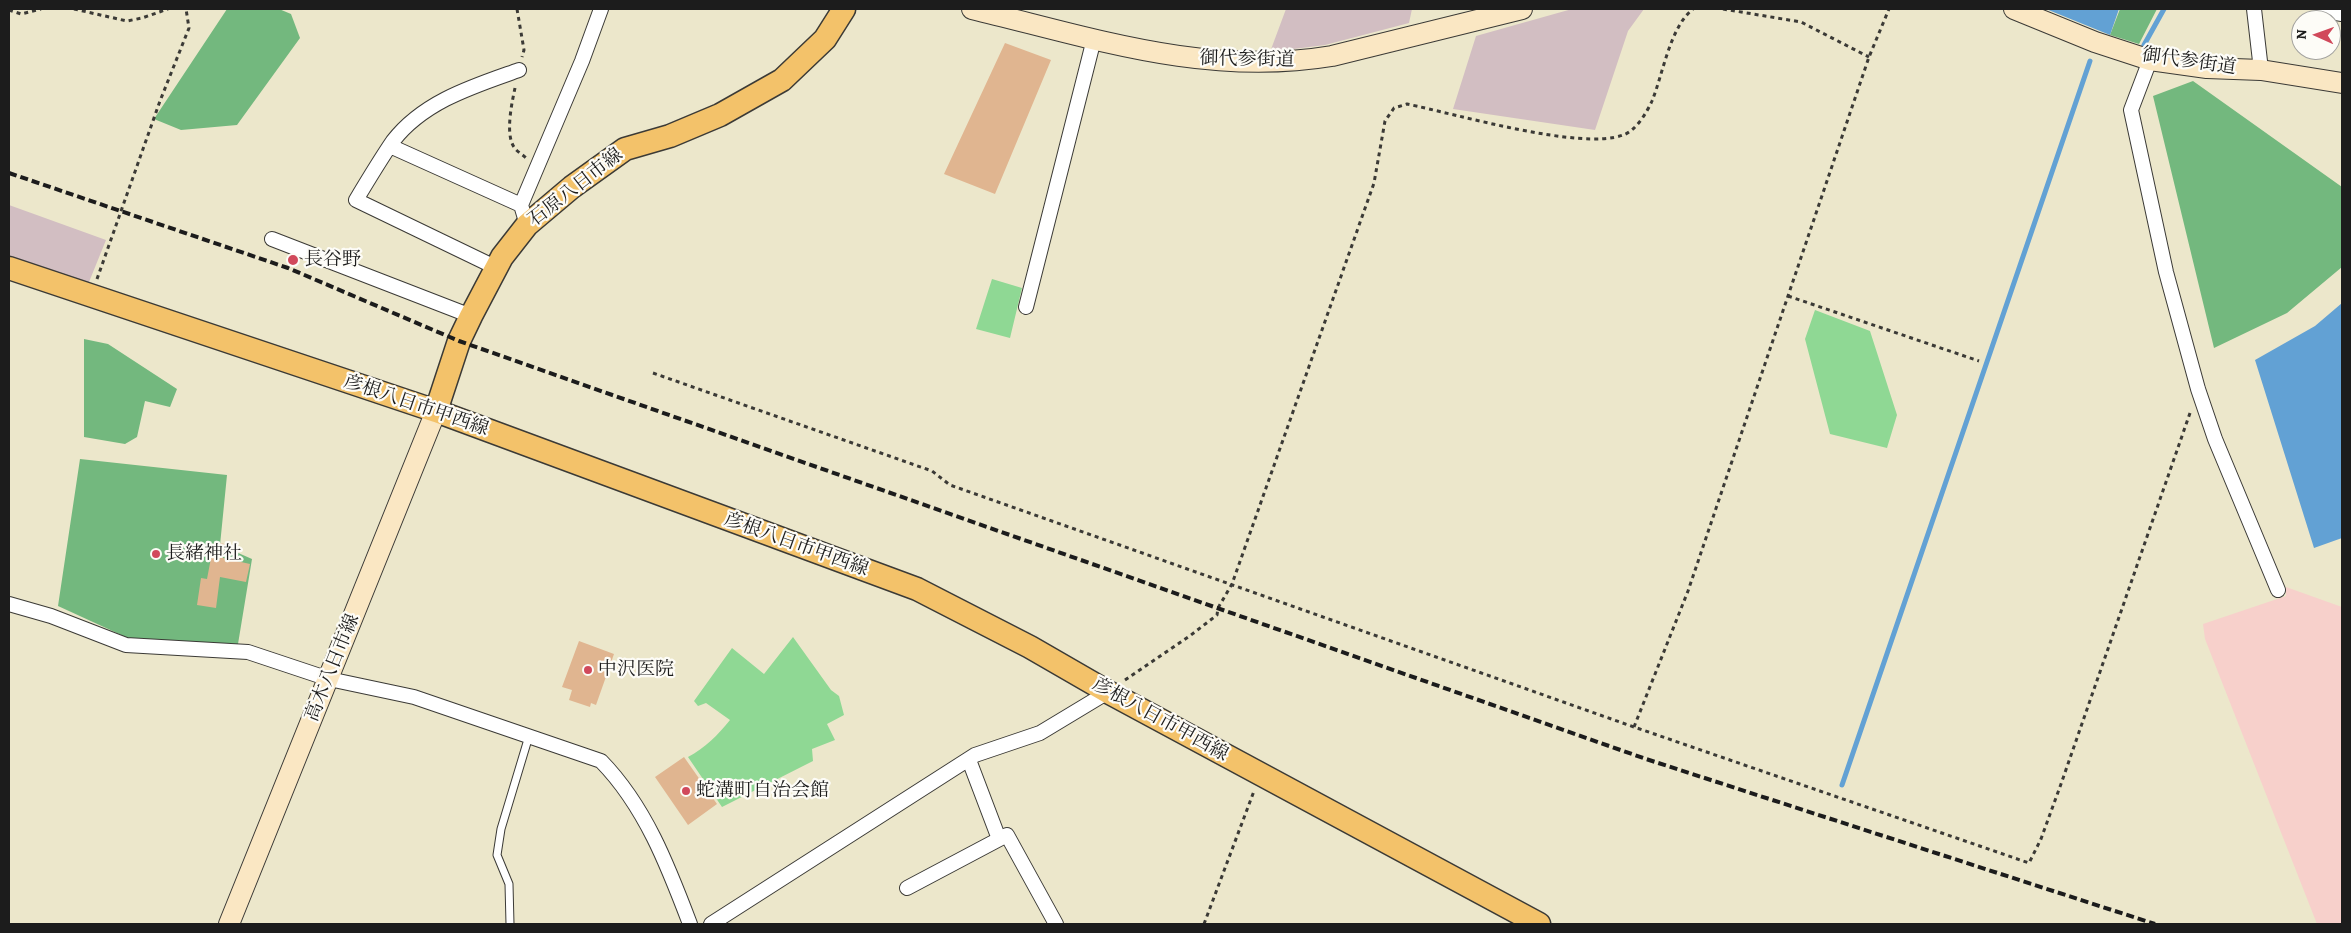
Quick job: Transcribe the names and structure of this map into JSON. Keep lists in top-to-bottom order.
{
  "streets": {
    "main road": ["石原八日市線", "彦根八日市甲西線"],
    "street": ["御代参街道", "高木八日市線"]
  },
  "crossings": [
    ["石原八日市線", "彦根八日市甲西線"],
    ["石原八日市線", "高木八日市線"],
    ["彦根八日市甲西線", "高木八日市線"]
  ],
  "places": [
    "長谷野",
    "長緒神社",
    "中沢医院",
    "蛇溝町自治会館"
  ],
  "north": "left"
}
